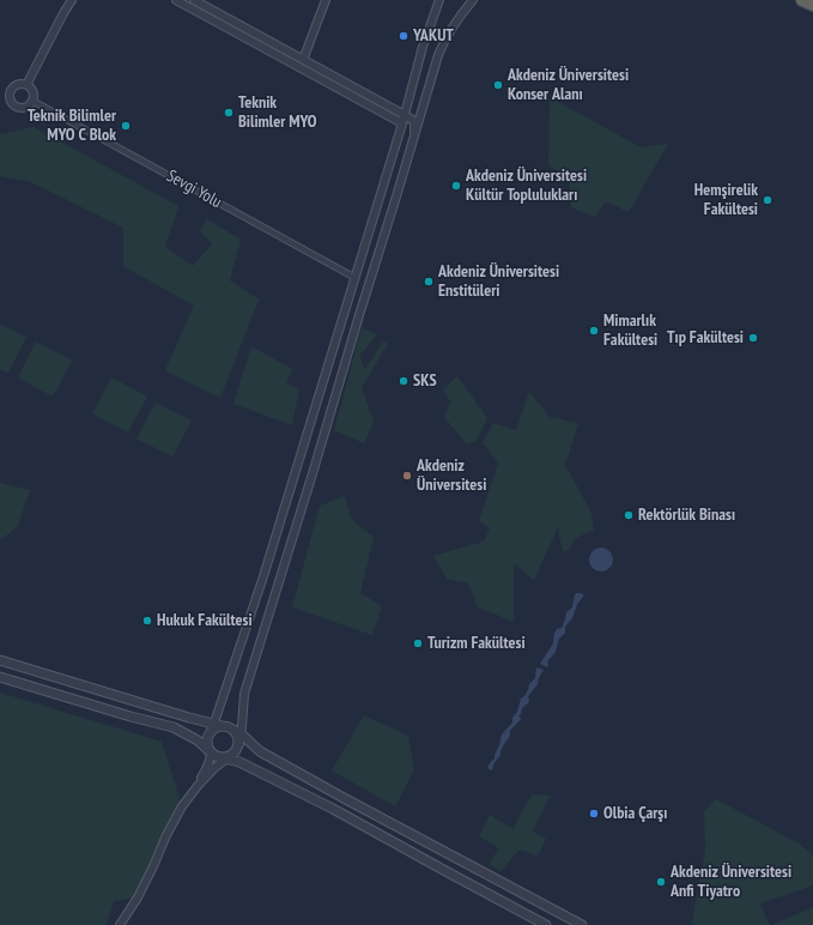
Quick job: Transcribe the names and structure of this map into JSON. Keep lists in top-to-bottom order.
{
  "streets": {
    "street": ["Sevgi Yolu"]
  },
  "places": [
    "YAKUT",
    "Akdeniz Üniversitesi Konser Alanı",
    "Teknik Bilimler MYO",
    "Teknik Bilimler MYO C Blok",
    "Akdeniz Üniversitesi Kültür Toplulukları",
    "Hemşirelik Fakültesi",
    "Akdeniz Üniversitesi Enstitüleri",
    "Mimarlık Fakültesi",
    "Tıp Fakültesi",
    "SKS",
    "Akdeniz Üniversitesi",
    "Rektörlük Binası",
    "Hukuk Fakültesi",
    "Turizm Fakültesi",
    "Olbia Çarşı",
    "Akdeniz Üniversitesi Anfi Tiyatro"
  ]
}
